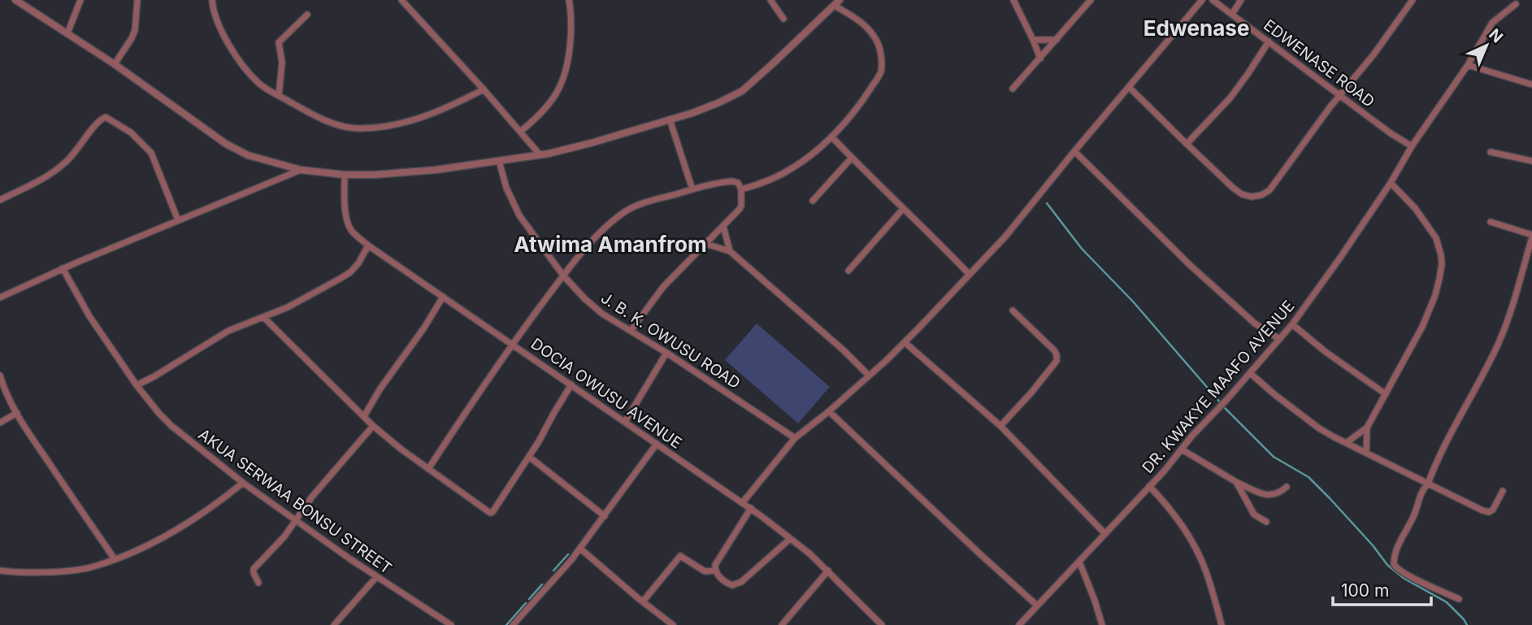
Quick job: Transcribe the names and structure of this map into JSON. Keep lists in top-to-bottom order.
{
  "streets": {
    "street": [
      "EDWENASE ROAD",
      "J. B. K. OWUSU ROAD",
      "DR. KWAKYE MAAFO AVENUE",
      "DOCIA OWUSU AVENUE",
      "AKUA SERWAA BONSU STREET"
    ]
  },
  "crossings": [
    ["EDWENASE ROAD", "DR. KWAKYE MAAFO AVENUE"]
  ],
  "districts": ["Edwenase", "Atwima Amanfrom"],
  "scale_bar": "100 m",
  "north": "top right"
}
